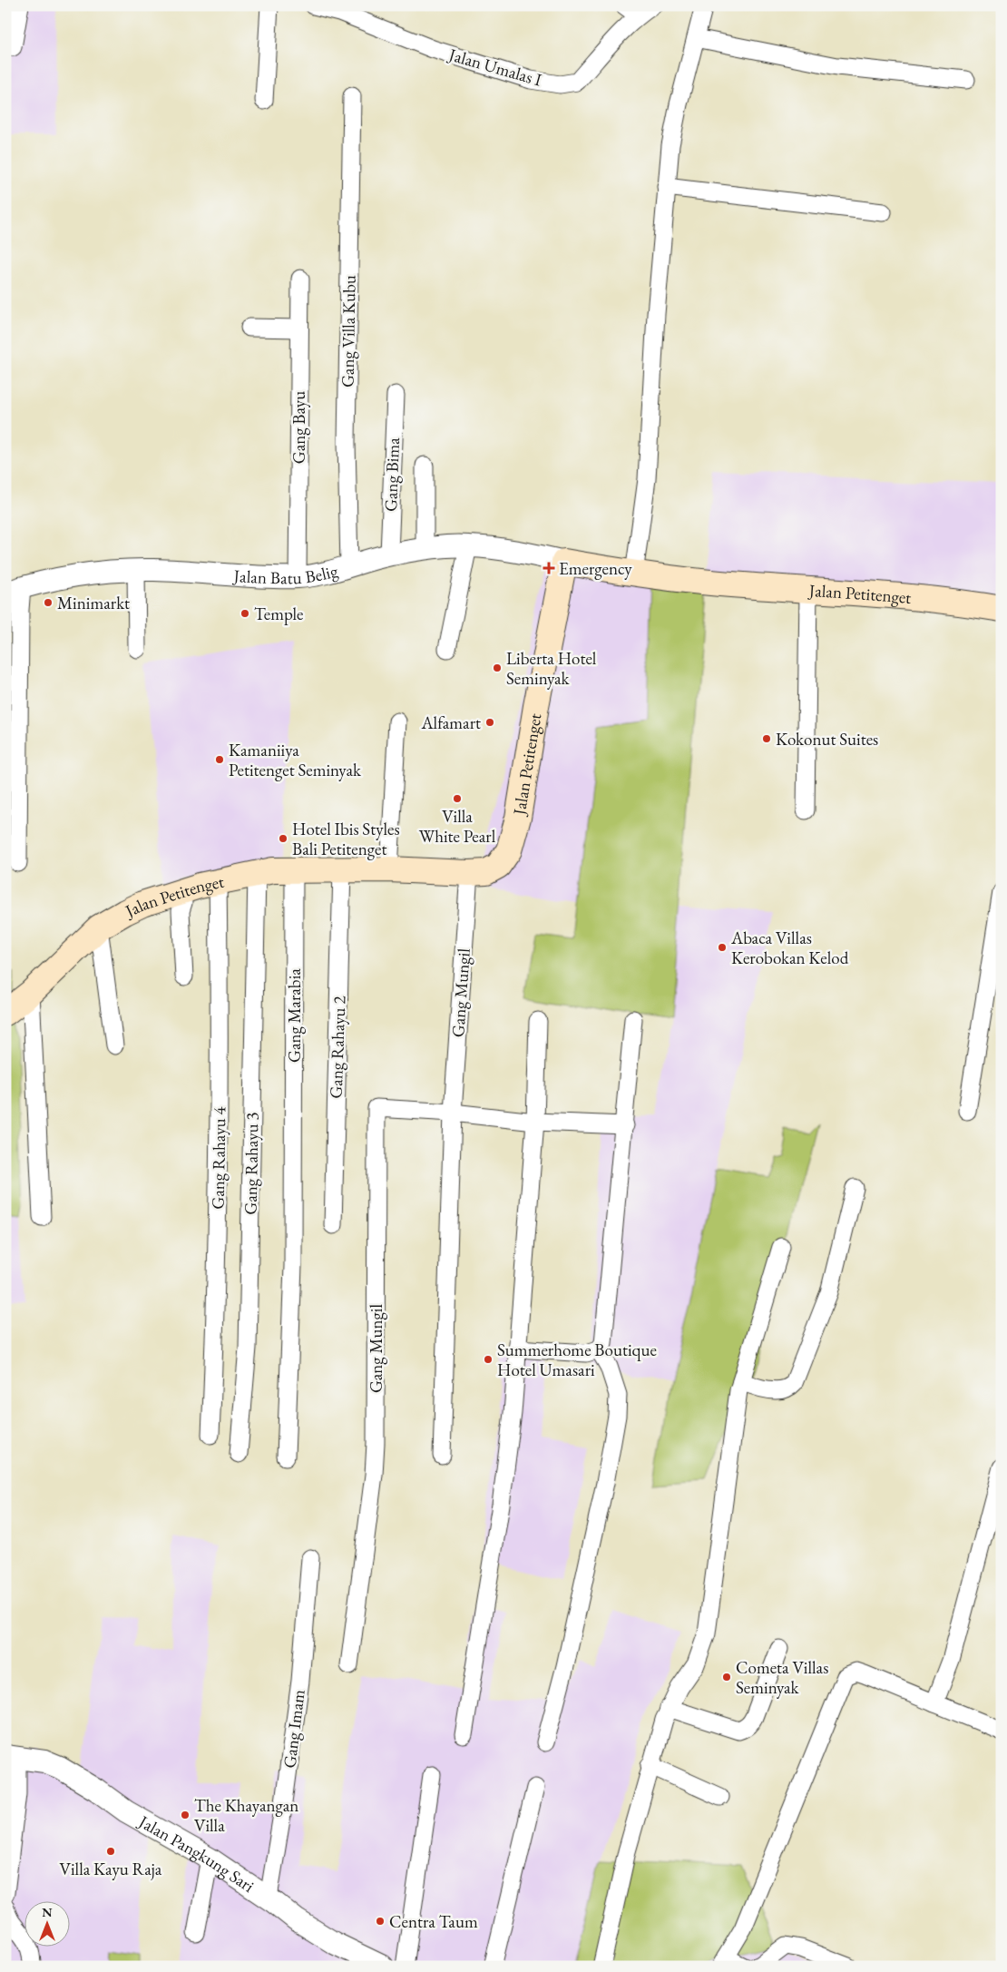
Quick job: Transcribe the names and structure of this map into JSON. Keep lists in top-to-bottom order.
{
  "streets": {
    "main road": ["Jalan Petitenget"],
    "street": [
      "Jalan Umalas I",
      "Gang Villa Kubu",
      "Gang Bayu",
      "Gang Bima",
      "Jalan Batu Belig",
      "Gang Mungil",
      "Gang Marabia",
      "Gang Rahayu 2",
      "Gang Rahayu 4",
      "Gang Rahayu 3",
      "Gang Imam",
      "Jalan Pangkung Sari"
    ]
  },
  "crossings": [
    ["Gang Villa Kubu", "Jalan Batu Belig"],
    ["Gang Bayu", "Jalan Batu Belig"],
    ["Gang Bima", "Jalan Batu Belig"],
    ["Jalan Batu Belig", "Jalan Petitenget"],
    ["Jalan Petitenget", "Gang Mungil"],
    ["Jalan Petitenget", "Gang Marabia"],
    ["Jalan Petitenget", "Gang Rahayu 2"],
    ["Jalan Petitenget", "Gang Rahayu 4"],
    ["Jalan Petitenget", "Gang Rahayu 3"],
    ["Gang Imam", "Jalan Pangkung Sari"]
  ],
  "places": {
    "health": ["Emergency"],
    "other": [
      "Minimarkt",
      "Temple",
      "Liberta Hotel Seminyak",
      "Alfamart",
      "Kokonut Suites",
      "Kamaniiya Petitenget Seminyak",
      "Villa White Pearl",
      "Hotel Ibis Styles Bali Petitenget",
      "Abaca Villas Kerobokan Kelod",
      "Summerhome Boutique Hotel Umasari",
      "Cometa Villas Seminyak",
      "The Khayangan Villa",
      "Villa Kayu Raja",
      "Centra Taum"
    ]
  },
  "north": "top"
}
